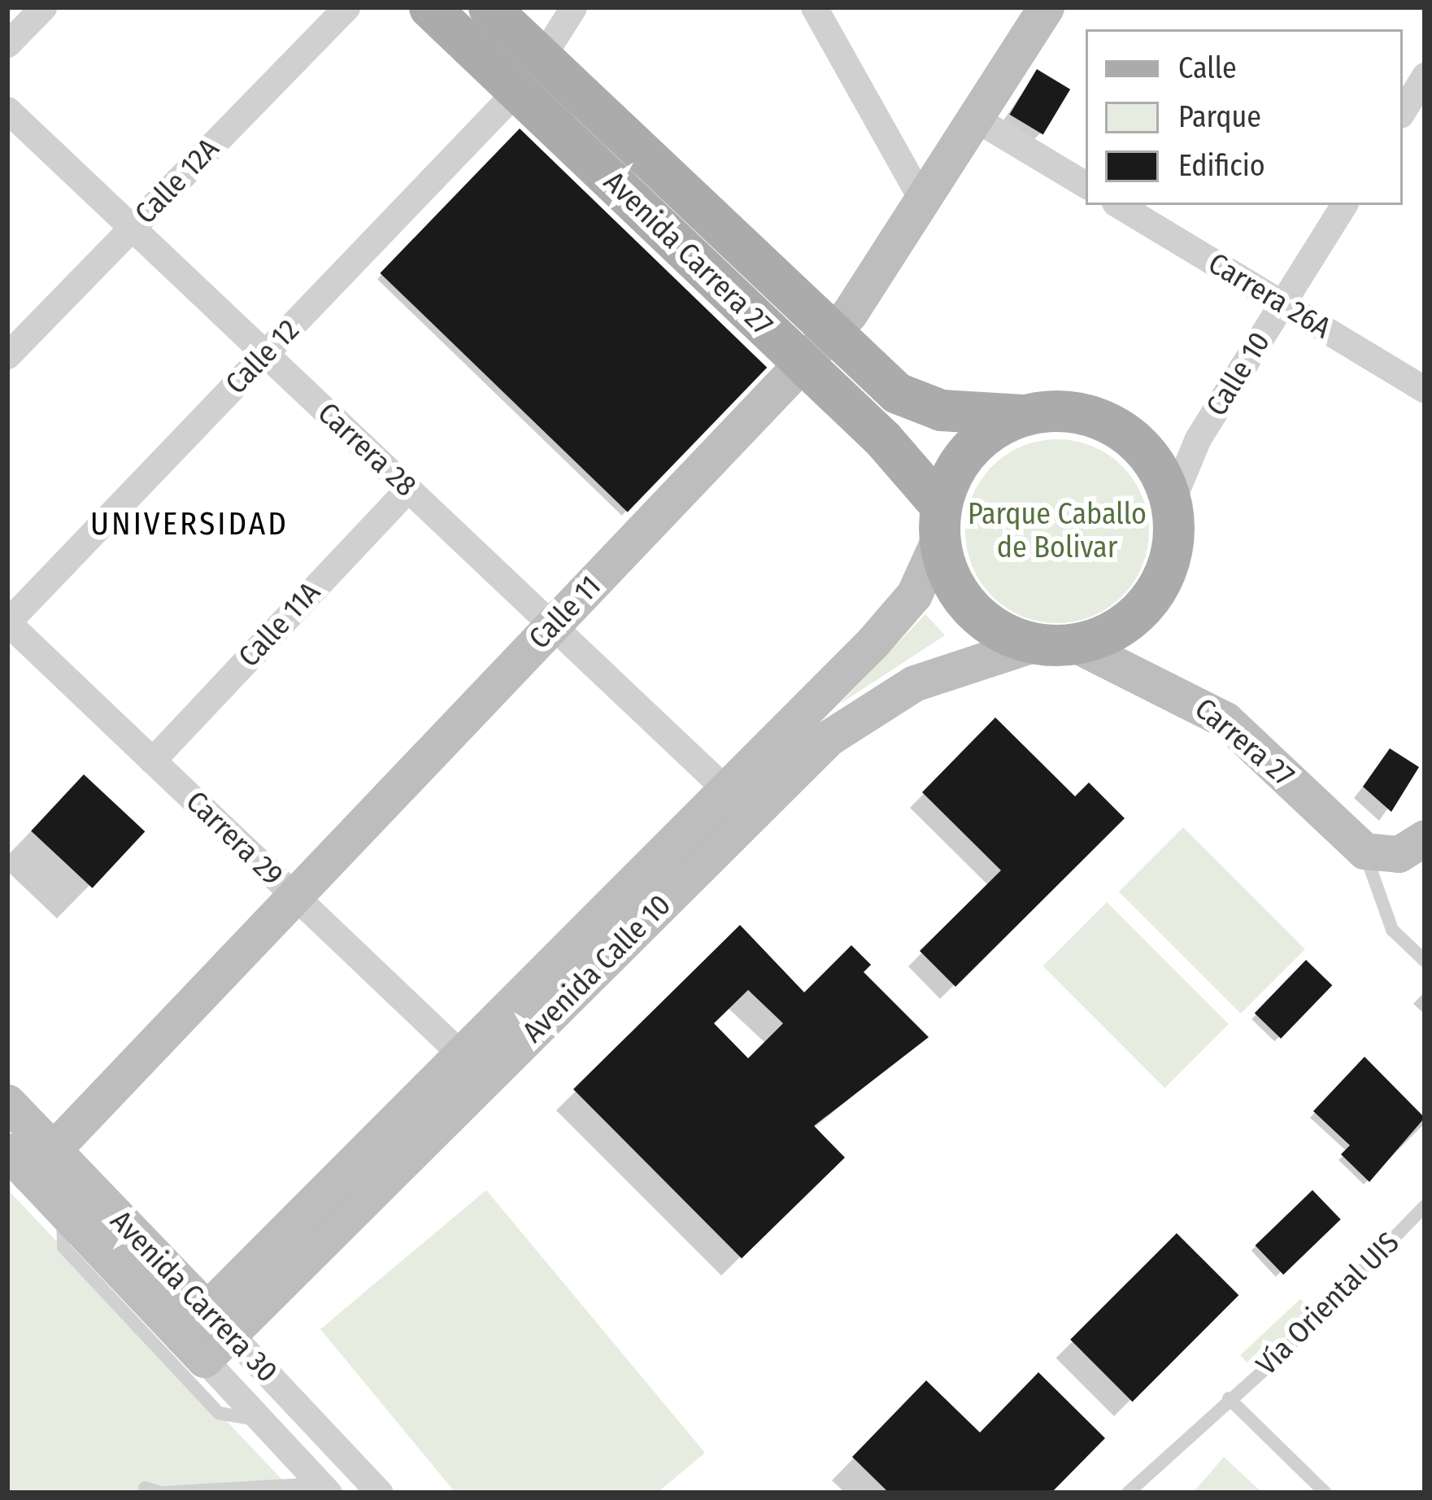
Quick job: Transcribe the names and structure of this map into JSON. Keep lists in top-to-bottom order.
{
  "streets": {
    "main road": ["Avenida Carrera 27"],
    "street": [
      "Calle 12A",
      "Carrera 26A",
      "Calle 12",
      "Calle 10",
      "Carrera 28",
      "Calle 11",
      "Calle 11A",
      "Carrera 27",
      "Carrera 29",
      "Avenida Calle 10",
      "Avenida Carrera 30"
    ],
    "lane": ["Vía Oriental UIS"]
  },
  "crossings": [
    ["Calle 12A", "Carrera 28"],
    ["Avenida Carrera 27", "Calle 12"],
    ["Avenida Carrera 27", "Calle 10"],
    ["Avenida Carrera 27", "Calle 11"],
    ["Avenida Carrera 27", "Carrera 27"],
    ["Avenida Carrera 27", "Avenida Calle 10"],
    ["Carrera 26A", "Calle 10"],
    ["Calle 12", "Carrera 28"],
    ["Calle 12", "Carrera 29"],
    ["Calle 10", "Carrera 27"],
    ["Calle 10", "Avenida Calle 10"],
    ["Carrera 28", "Calle 11"],
    ["Carrera 28", "Calle 11A"],
    ["Carrera 28", "Avenida Calle 10"],
    ["Calle 11", "Carrera 29"],
    ["Calle 11", "Avenida Carrera 30"],
    ["Calle 11A", "Carrera 29"],
    ["Carrera 27", "Avenida Calle 10"],
    ["Carrera 29", "Avenida Calle 10"],
    ["Avenida Calle 10", "Avenida Carrera 30"]
  ],
  "districts": ["UNIVERSIDAD"],
  "parks": ["Parque Caballo de Bolivar"],
  "legend": ["Calle", "Parque", "Edificio"]
}
